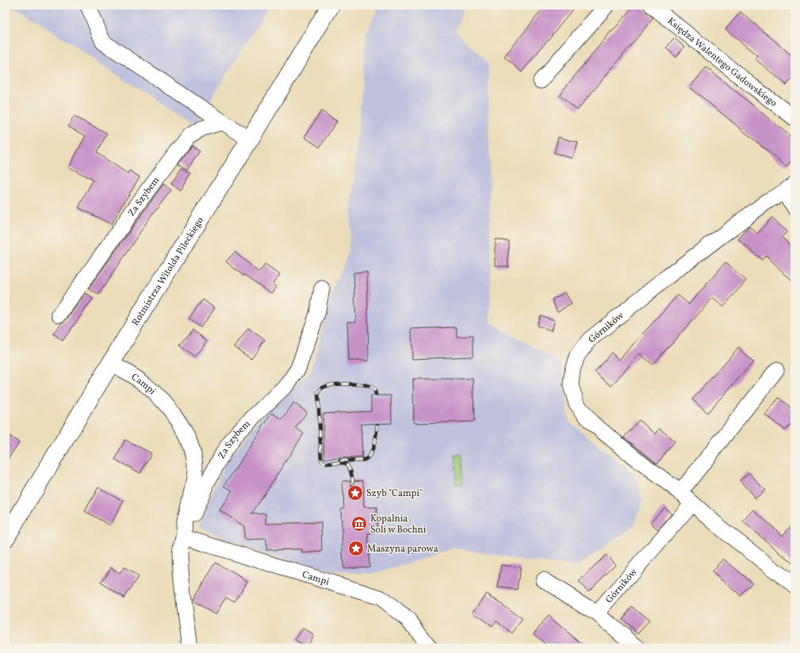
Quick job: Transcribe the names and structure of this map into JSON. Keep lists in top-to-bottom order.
{
  "streets": {
    "main road": ["Rotmistrza Witolda Pileckiego"],
    "street": [
      "Księdza Walentego Gadowskiego",
      "Za Szybem",
      "Górników",
      "Campi"
    ]
  },
  "crossings": [
    ["Za Szybem", "Campi"],
    ["Rotmistrza Witolda Pileckiego", "Campi"]
  ],
  "places": {
    "place": ["Szyb \"Campi\"", "Maszyna parowa"],
    "museum": ["Kopalnia Soli w Bochni"]
  }
}
